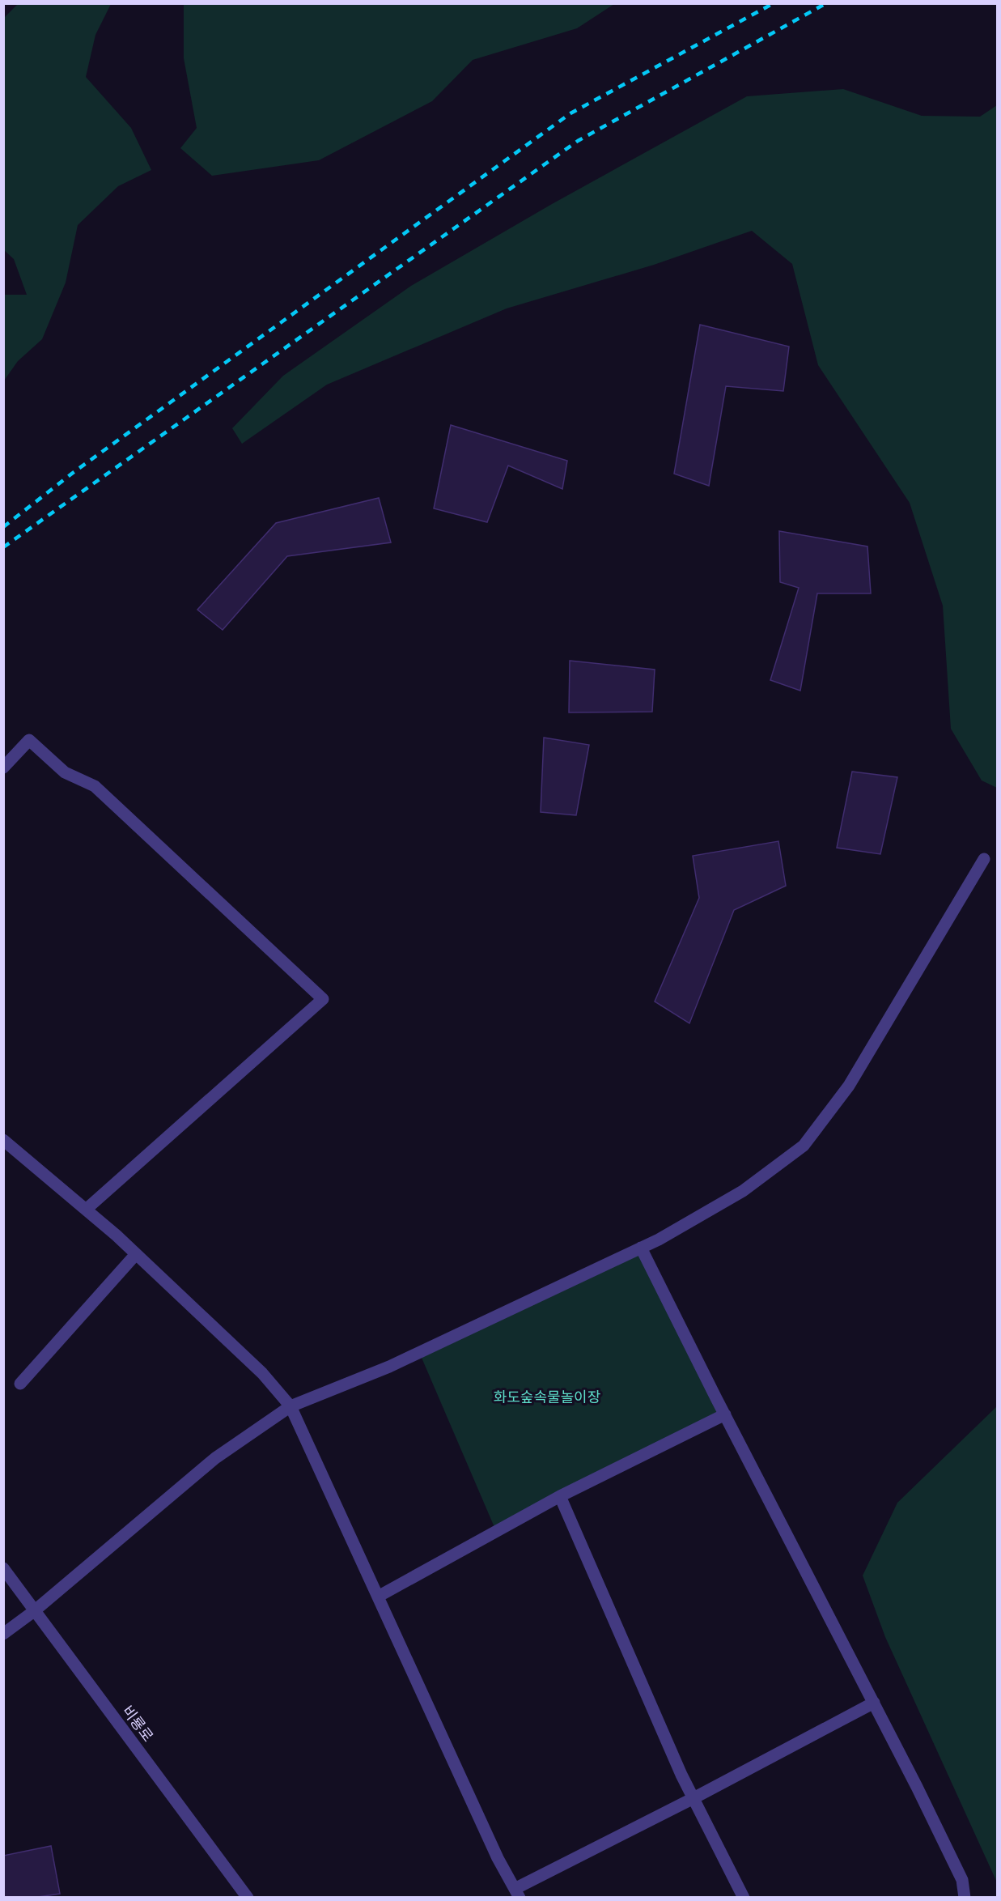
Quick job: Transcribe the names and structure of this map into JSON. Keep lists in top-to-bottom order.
{
  "streets": {
    "street": ["비룡로"]
  },
  "parks": ["화도숲속물놀이장"]
}
